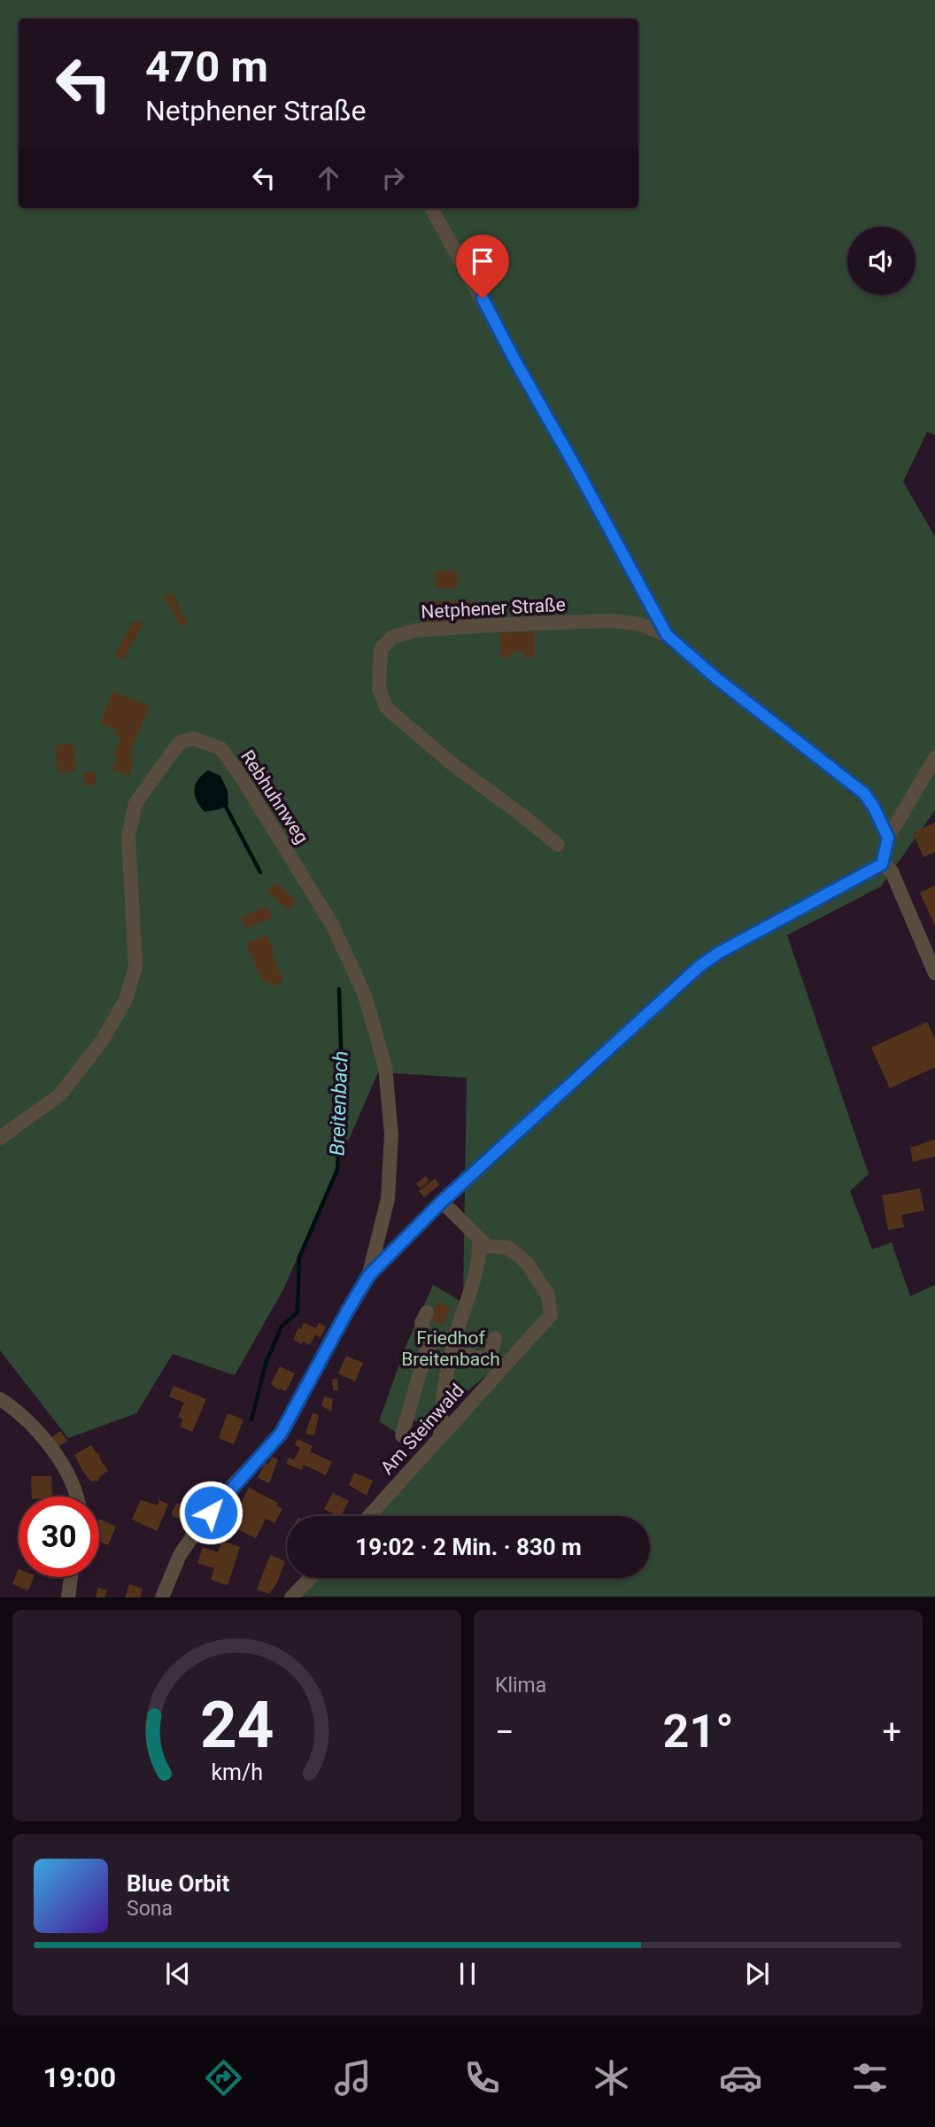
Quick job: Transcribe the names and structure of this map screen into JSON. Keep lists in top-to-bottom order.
{
  "streets": {
    "street": ["Netphener Straße", "Rebhuhnweg", "Am Steinwald"]
  },
  "water": ["Breitenbach"],
  "parks": ["Friedhof Breitenbach"],
  "page": {
    "turn": ["470 m", "Netphener Straße"],
    "limit": "30",
    "trip": "19:02 · 2 Min. · 830 m",
    "tile": "Klima",
    "heat": ["−", "21°", "+"],
    "song": ["Blue Orbit", "Sona"],
    "tabs": "19:00",
    "gauge": ["24", "km/h"]
  }
}
